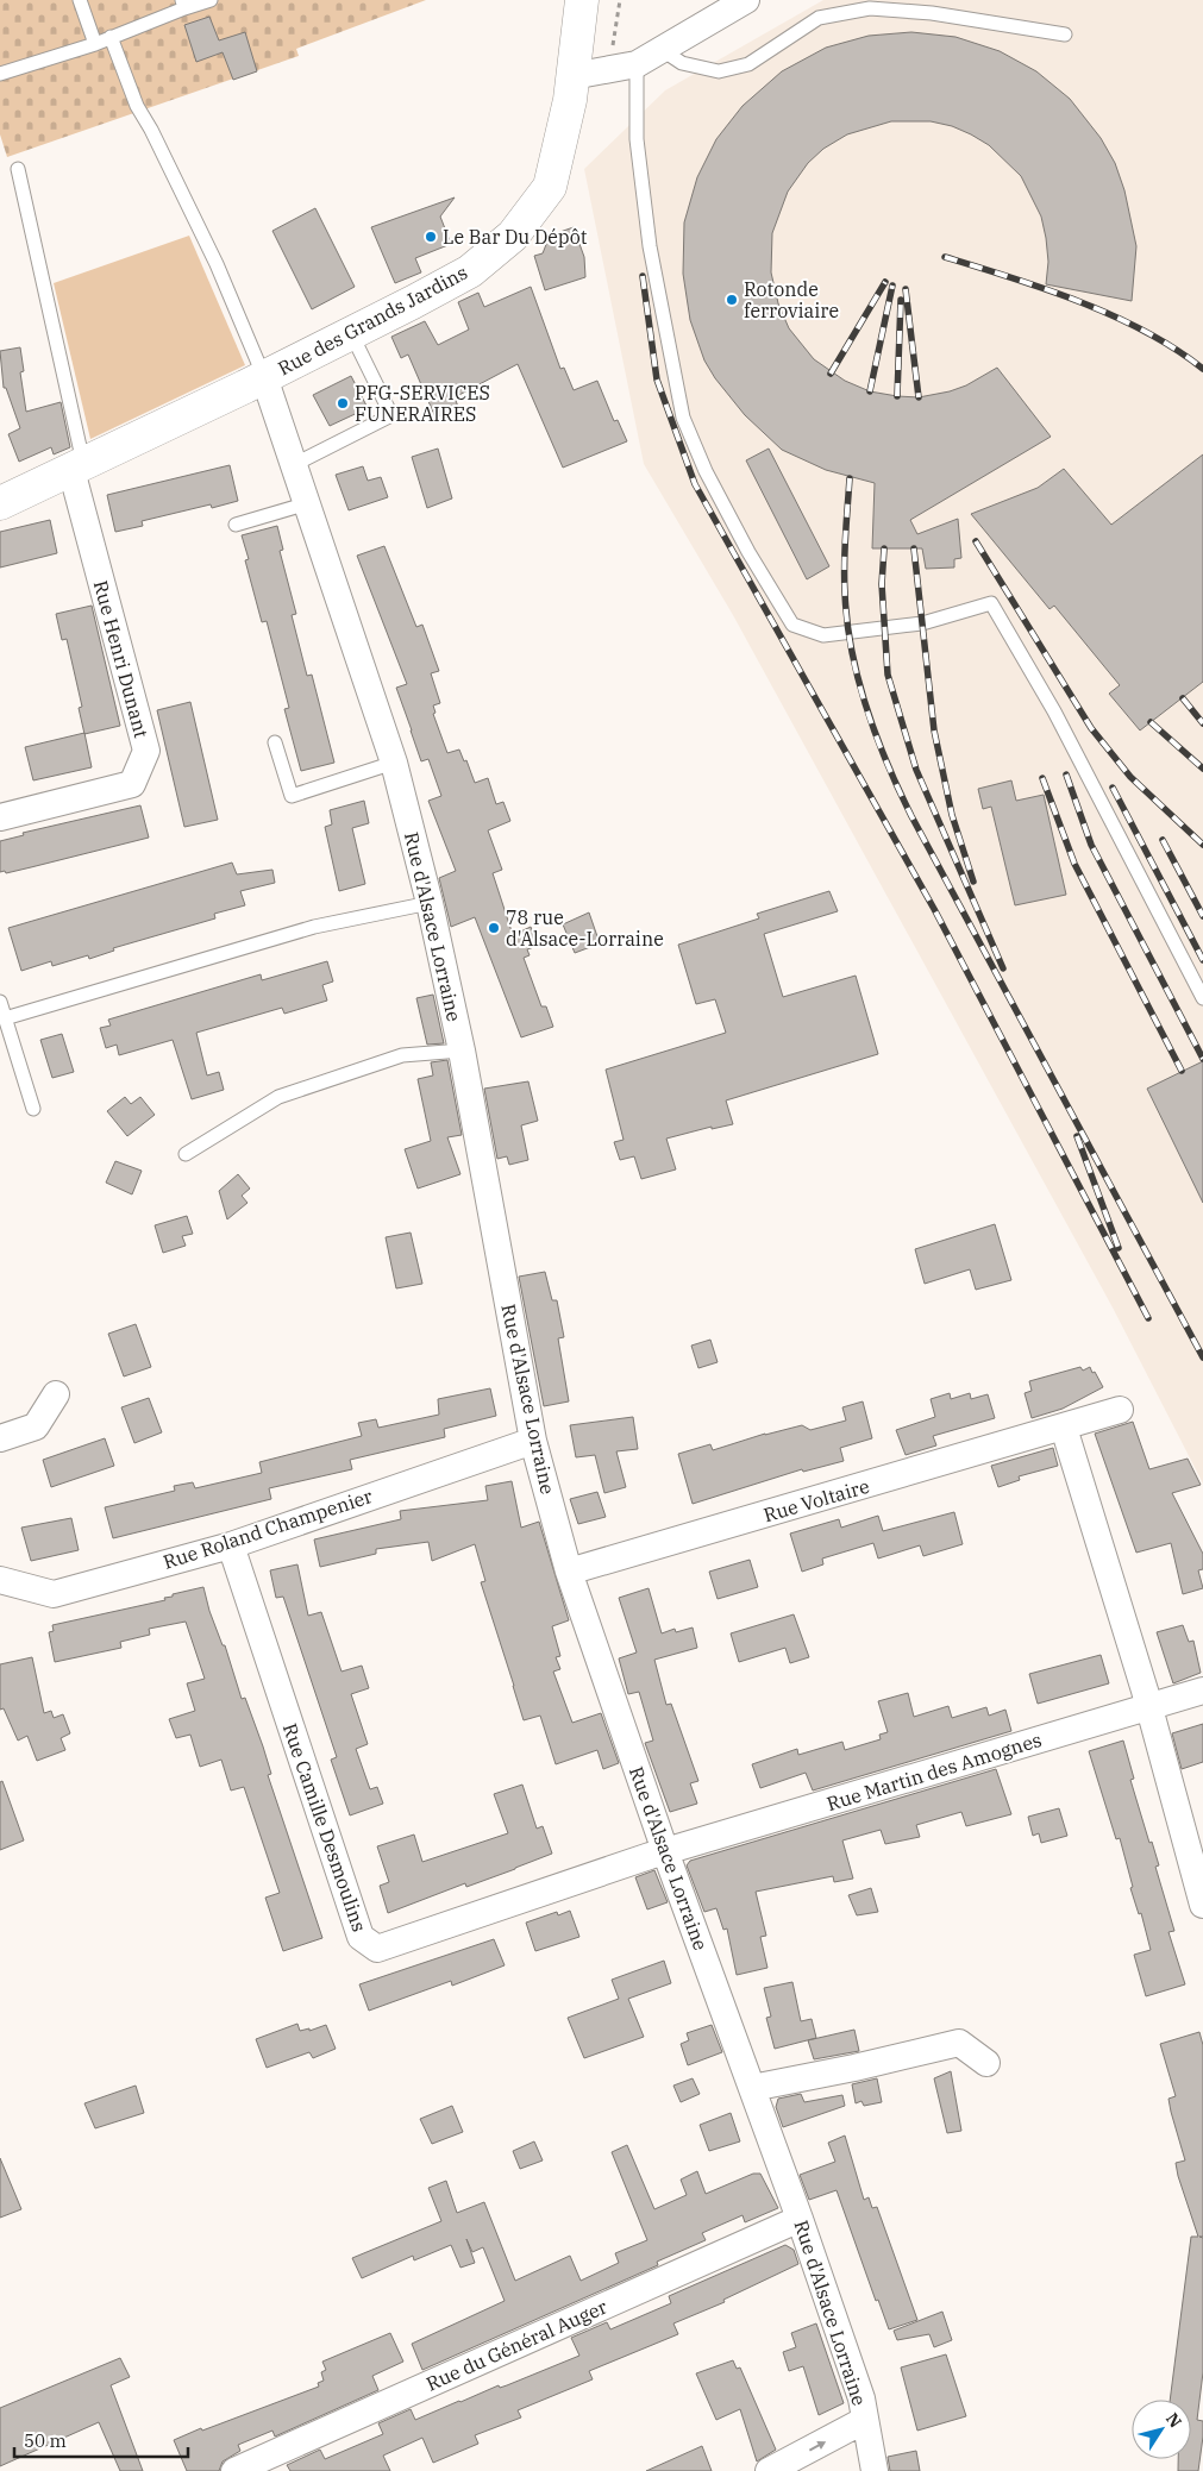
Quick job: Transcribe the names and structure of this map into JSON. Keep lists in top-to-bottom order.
{
  "streets": {
    "main road": ["Rue des Grands Jardins"],
    "street": [
      "Rue Henri Dunant",
      "Rue d'Alsace Lorraine",
      "Rue Voltaire",
      "Rue Roland Champenier",
      "Rue Martin des Amognes",
      "Rue Camille Desmoulins",
      "Rue du Général Auger"
    ]
  },
  "crossings": [
    ["Rue des Grands Jardins", "Rue Henri Dunant"],
    ["Rue des Grands Jardins", "Rue d'Alsace Lorraine"],
    ["Rue d'Alsace Lorraine", "Rue Voltaire"],
    ["Rue d'Alsace Lorraine", "Rue Roland Champenier"],
    ["Rue d'Alsace Lorraine", "Rue Martin des Amognes"],
    ["Rue d'Alsace Lorraine", "Rue Camille Desmoulins"],
    ["Rue d'Alsace Lorraine", "Rue du Général Auger"],
    ["Rue Roland Champenier", "Rue Camille Desmoulins"],
    ["Rue Martin des Amognes", "Rue Camille Desmoulins"]
  ],
  "places": [
    "Le Bar Du Dépôt",
    "Rotonde ferroviaire",
    "PFG-SERVICES FUNERAIRES",
    "78 rue d'Alsace-Lorraine"
  ],
  "scale_bar": "50 m",
  "north": "top right"
}
